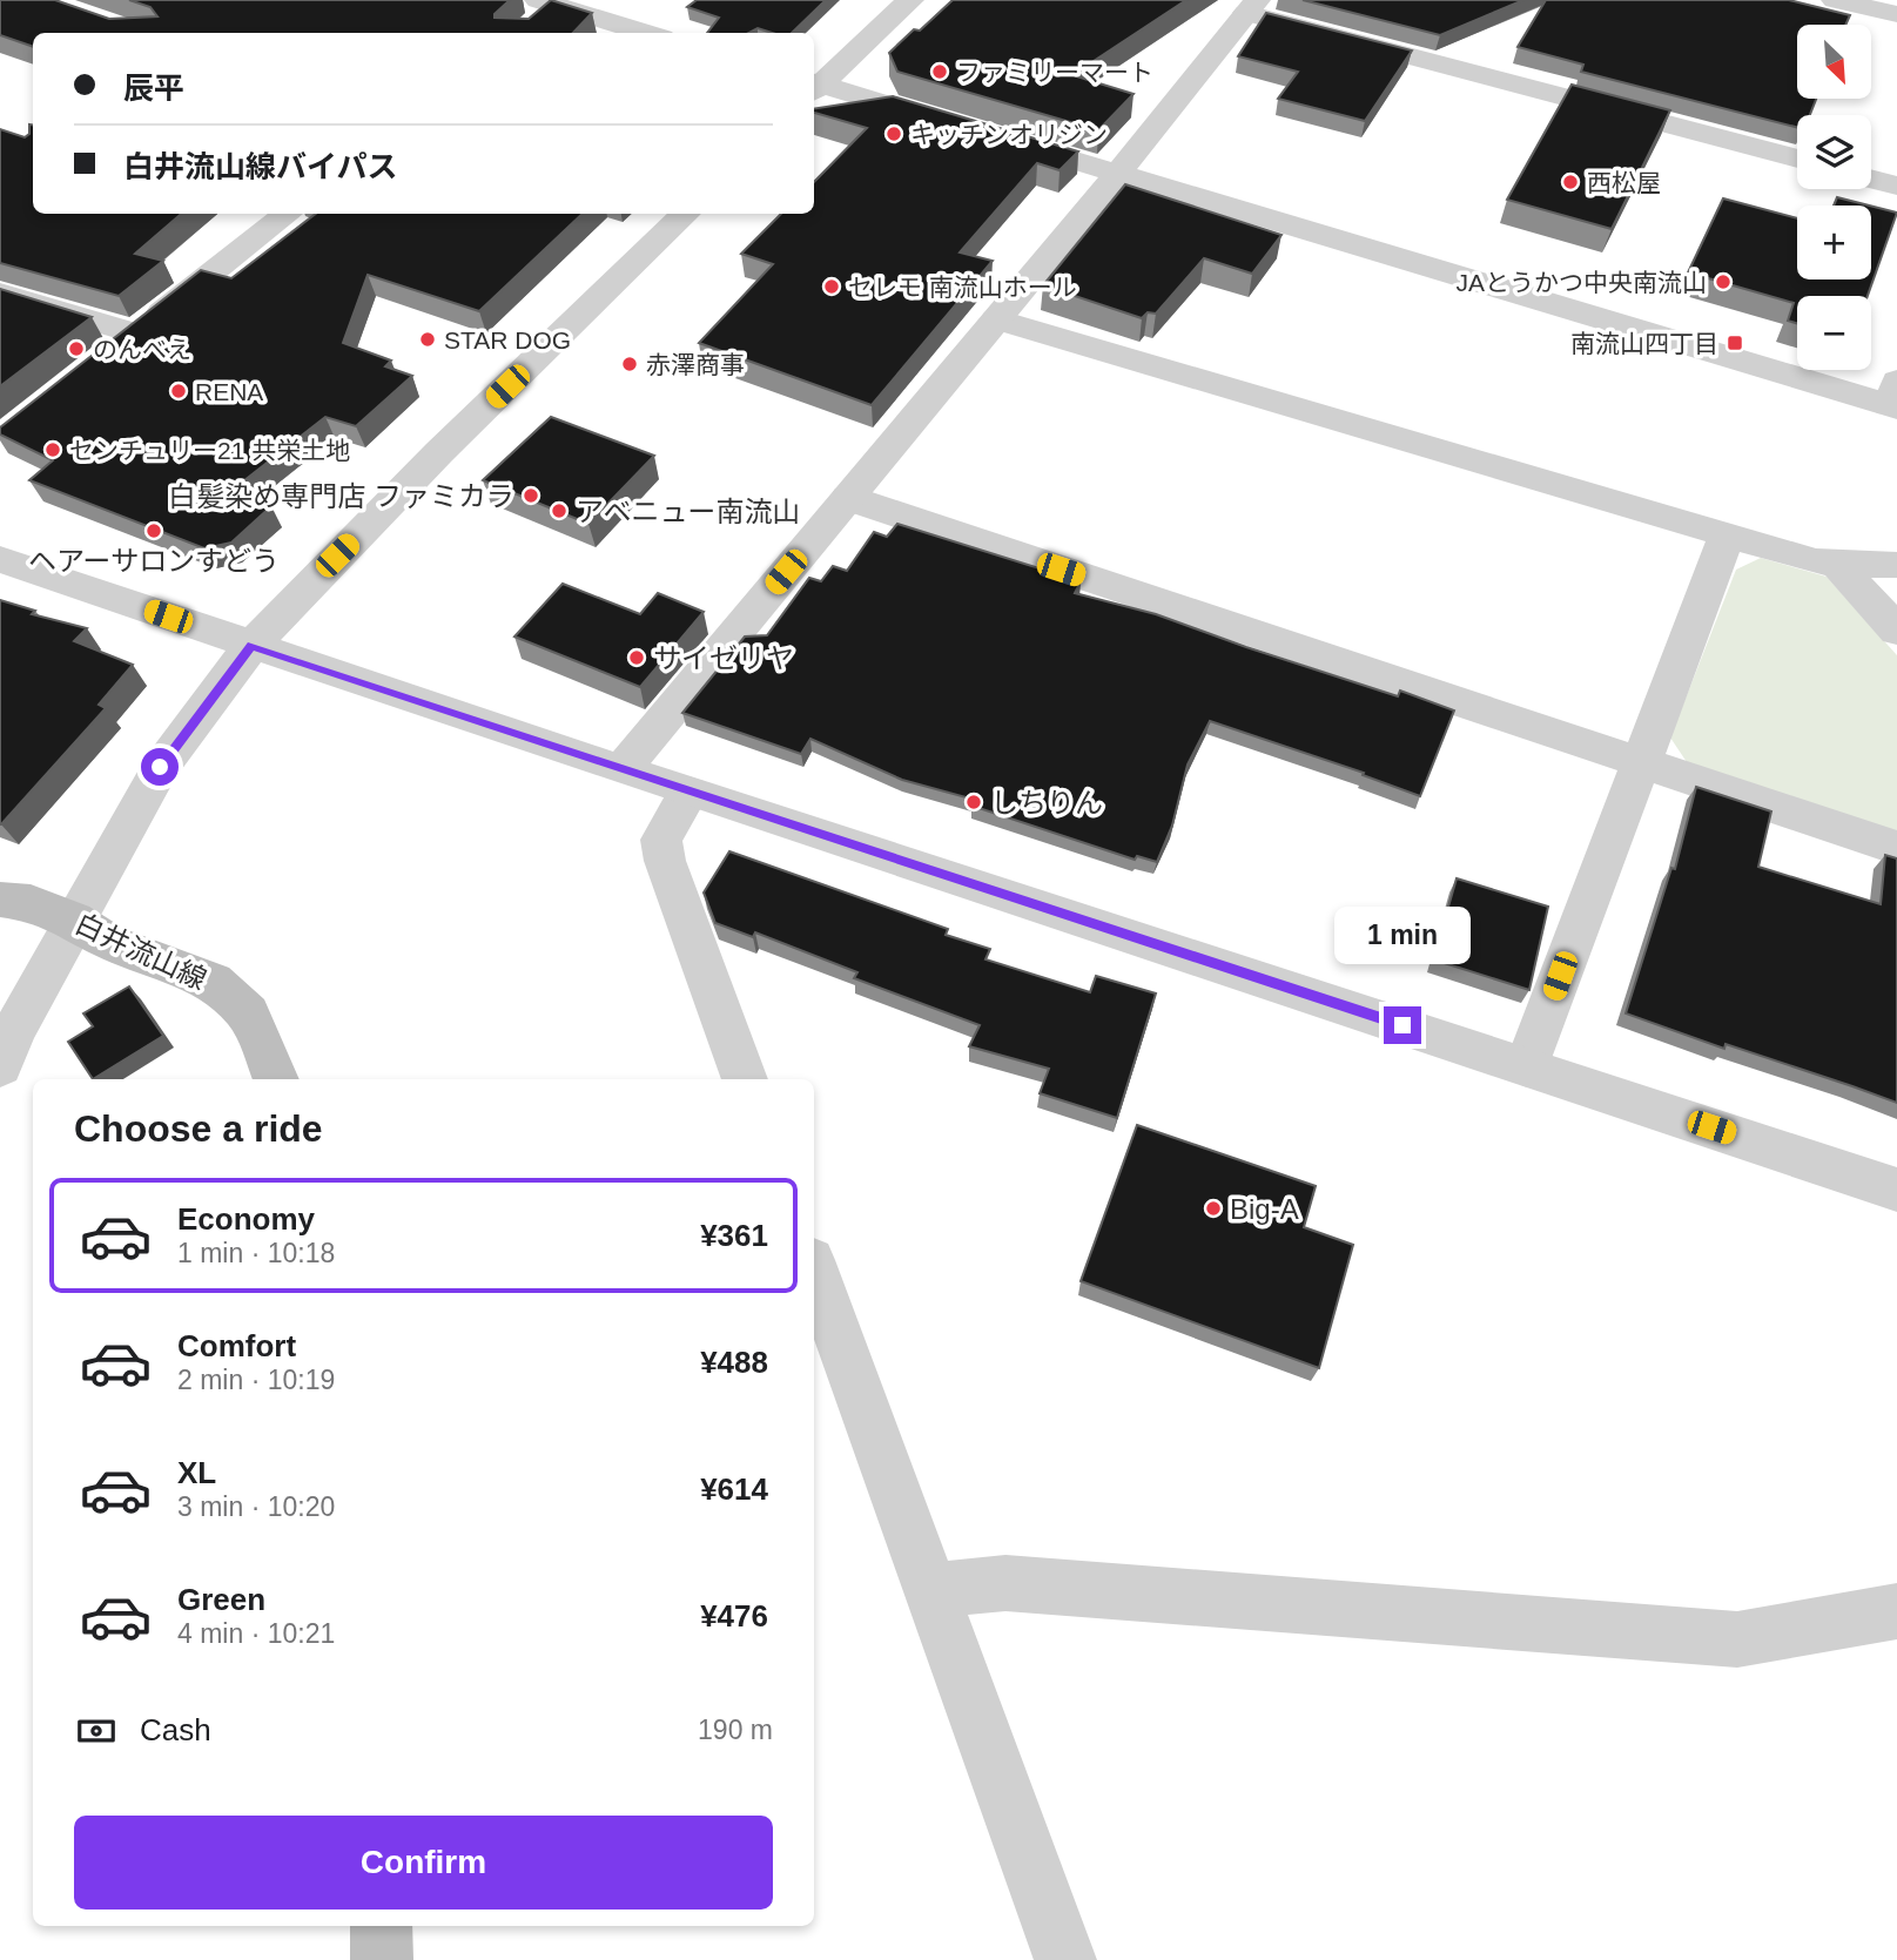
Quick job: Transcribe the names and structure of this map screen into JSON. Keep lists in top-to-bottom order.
{
  "streets": {
    "main road": ["白井流山線"]
  },
  "places": {
    "other": [
      "ファミリーマート",
      "キッチンオリジン",
      "西松屋",
      "JAとうかつ中央南流山",
      "セレモ 南流山ホール",
      "STAR DOG",
      "のんべえ",
      "赤澤商事",
      "RENA",
      "センチュリー21 共栄土地",
      "白髪染め専門店 ファミカラ",
      "アベニュー南流山",
      "ヘアーサロンすどう",
      "サイゼリヤ",
      "しちりん",
      "Big-A"
    ],
    "transit": ["南流山四丁目"]
  },
  "north": "bottom right",
  "page": {
    "map_buttons": ["+", "−"],
    "banner": ["辰平", "白井流山線バイパス"],
    "bubble": "1 min",
    "heading": "Choose a ride",
    "list": [
      {
        "name": "Economy",
        "note": "1 min · 10:18",
        "value": "¥361"
      },
      {
        "name": "Comfort",
        "note": "2 min · 10:19",
        "value": "¥488"
      },
      {
        "name": "XL",
        "note": "3 min · 10:20",
        "value": "¥614"
      },
      {
        "name": "Green",
        "note": "4 min · 10:21",
        "value": "¥476"
      }
    ],
    "pay": ["Cash", "190 m"],
    "buttons": "Confirm"
  }
}
